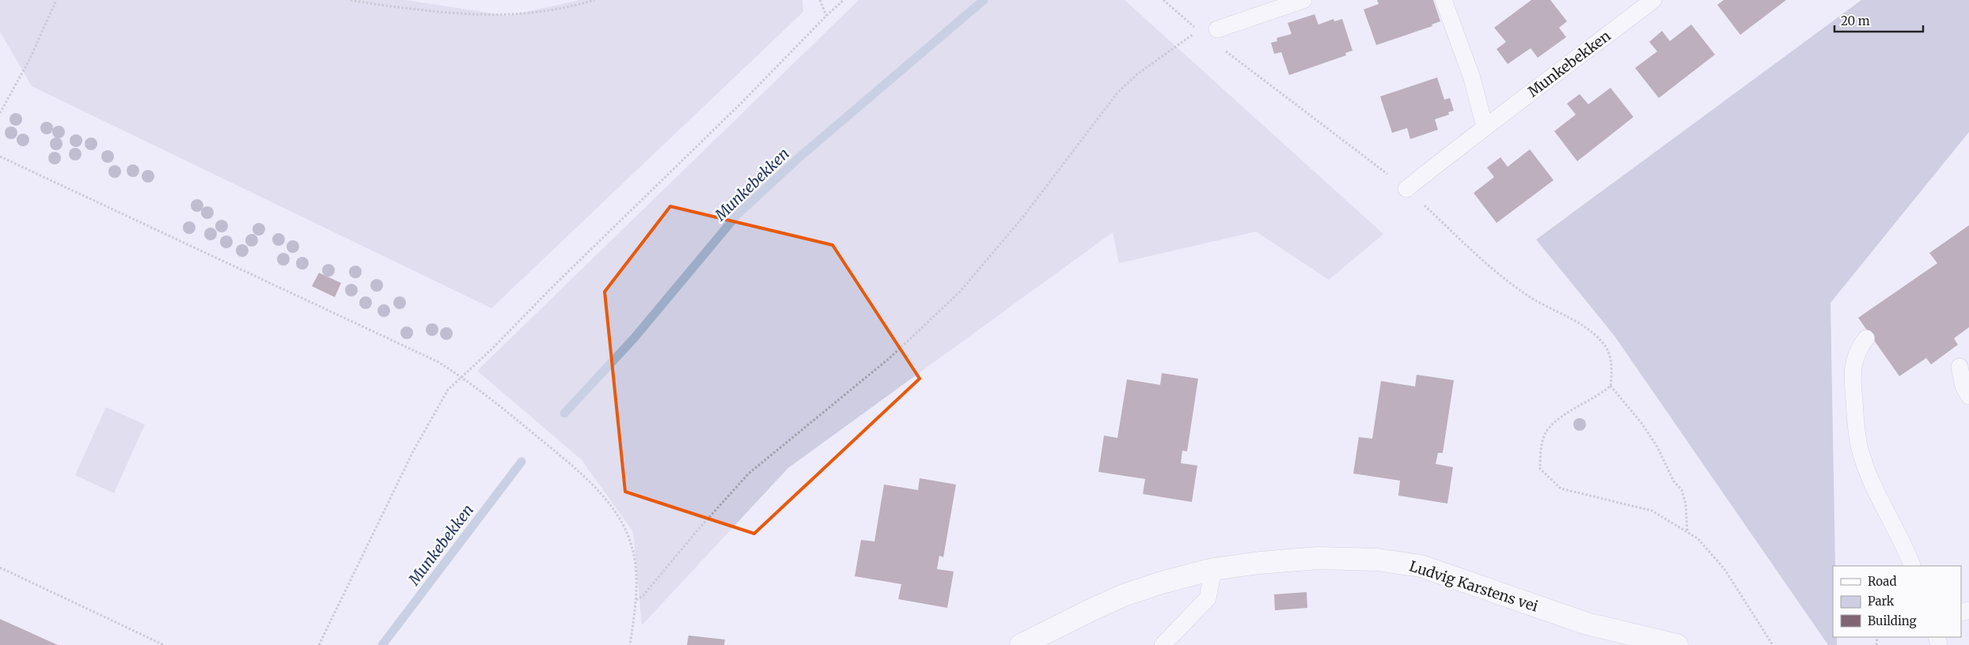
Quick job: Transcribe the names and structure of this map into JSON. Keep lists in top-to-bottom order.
{
  "streets": {
    "street": ["Ludvig Karstens vei"],
    "lane": ["Munkebekken"]
  },
  "water": ["Munkebekken"],
  "legend": ["Road", "Park", "Building"],
  "scale_bar": "20 m"
}
